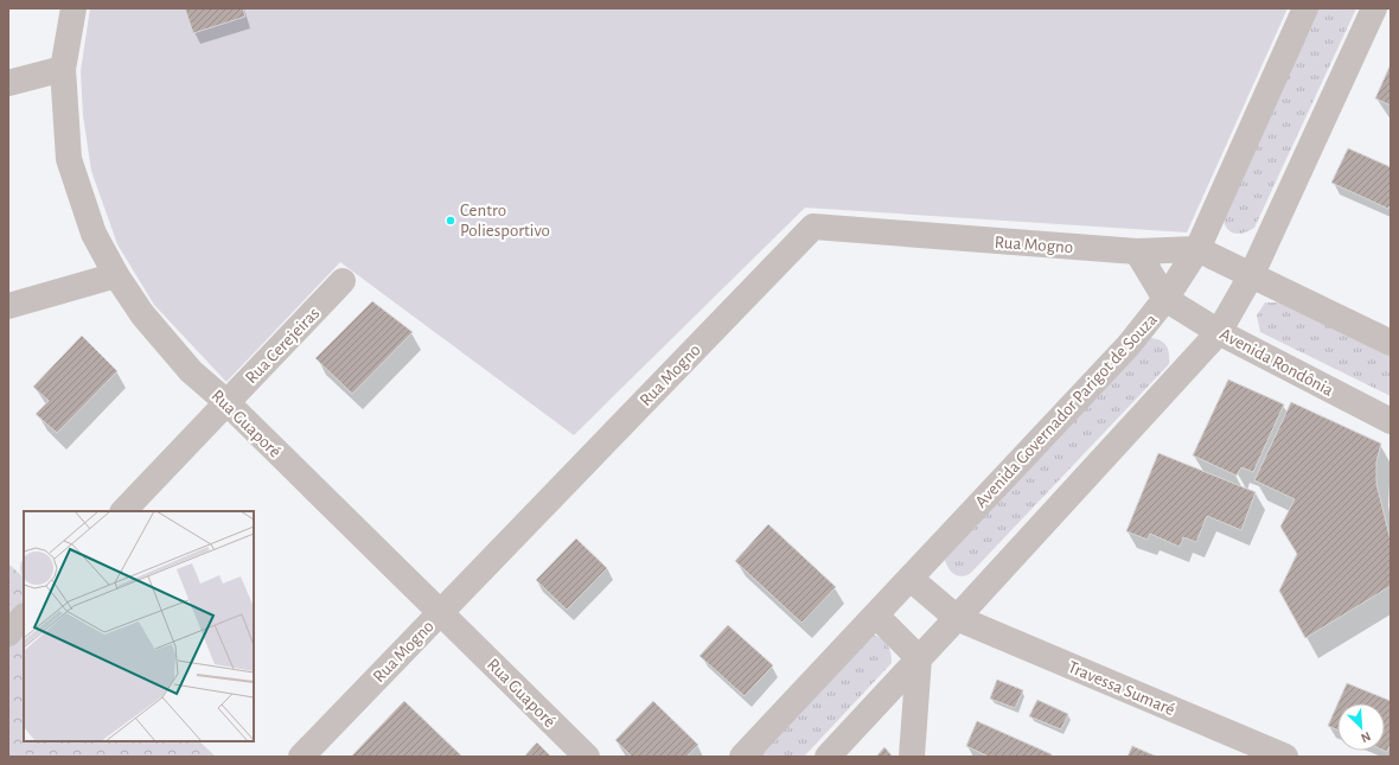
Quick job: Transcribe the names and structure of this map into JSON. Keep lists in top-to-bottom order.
{
  "streets": {
    "street": [
      "Rua Mogno",
      "Rua Cerejeiras",
      "Avenida Rondônia",
      "Avenida Governador Parigot de Souza",
      "Rua Guaporé",
      "Travessa Sumaré"
    ]
  },
  "crossings": [
    ["Rua Mogno", "Avenida Governador Parigot de Souza"],
    ["Rua Mogno", "Rua Guaporé"],
    ["Rua Cerejeiras", "Rua Guaporé"],
    ["Avenida Rondônia", "Avenida Governador Parigot de Souza"],
    ["Avenida Governador Parigot de Souza", "Travessa Sumaré"]
  ],
  "places": ["Centro Poliesportivo"],
  "north": "bottom right"
}
